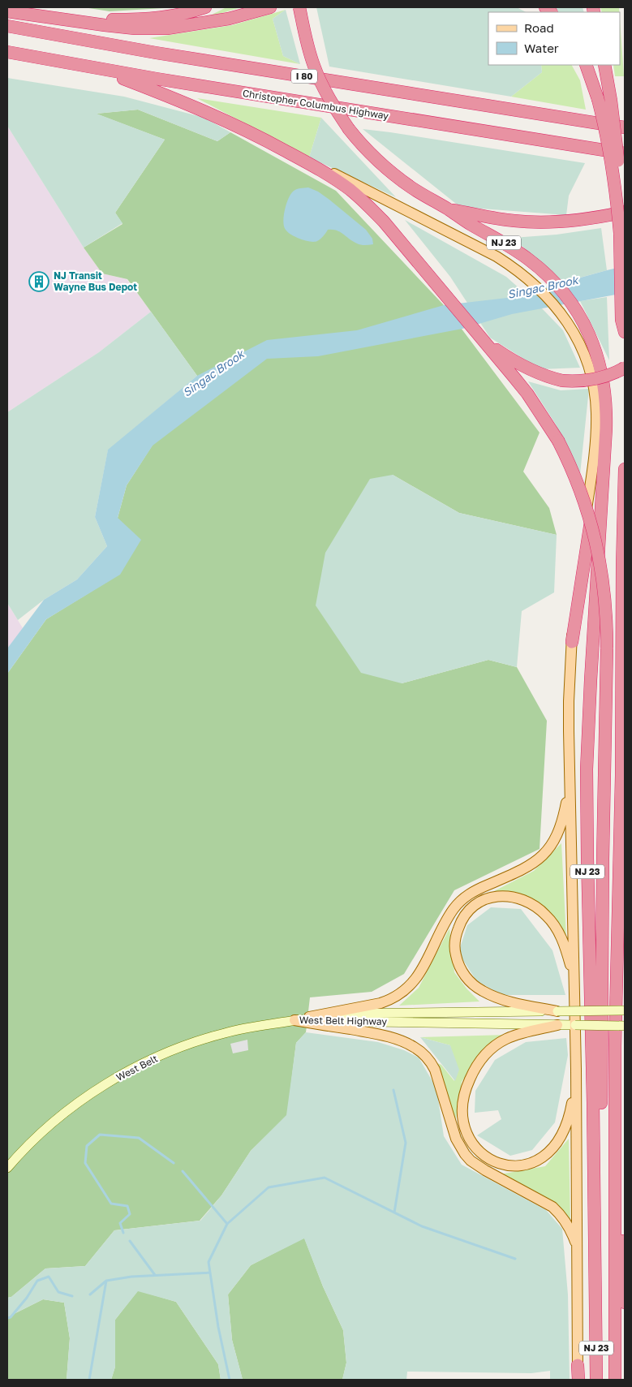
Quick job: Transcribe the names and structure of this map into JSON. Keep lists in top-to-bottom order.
{
  "streets": {
    "highway": ["I 80", "Christopher Columbus Highway", "NJ 23"],
    "main road": ["West Belt Highway", "West Belt"]
  },
  "crossings": [
    ["West Belt Highway", "West Belt"]
  ],
  "water": ["Singac Brook"],
  "places": {
    "building": ["NJ Transit Wayne Bus Depot"]
  },
  "legend": ["Road", "Water"]
}
